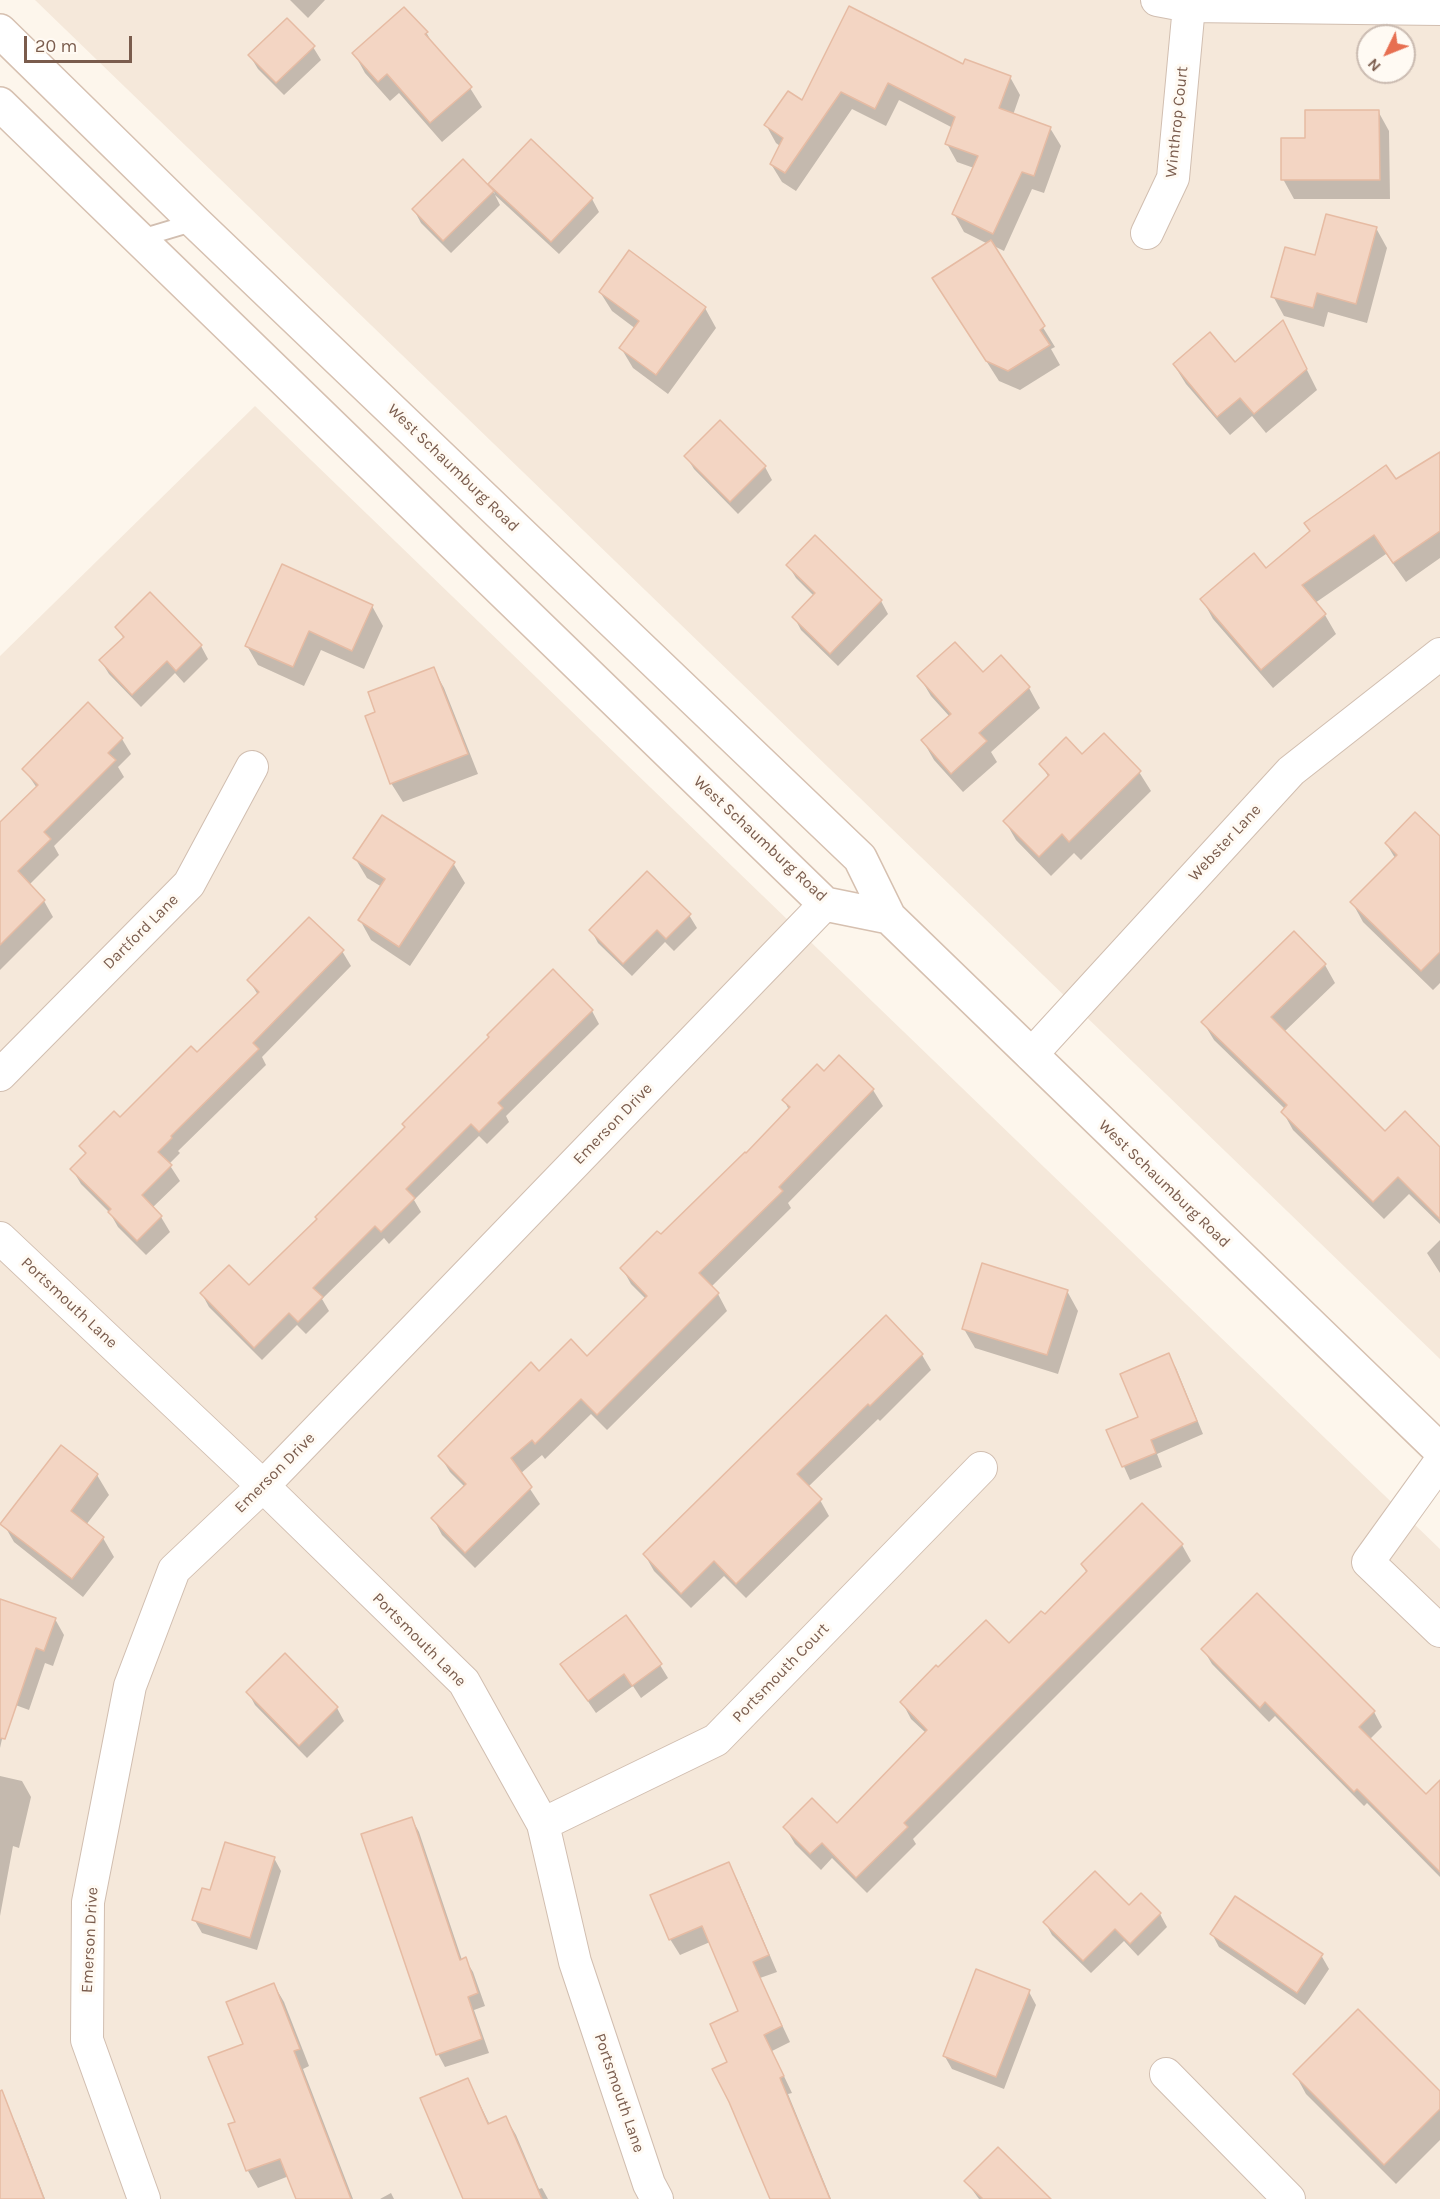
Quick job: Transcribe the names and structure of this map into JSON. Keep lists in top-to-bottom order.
{
  "streets": {
    "main road": ["West Schaumburg Road"],
    "street": [
      "Winthrop Court",
      "Webster Lane",
      "Dartford Lane",
      "Emerson Drive",
      "Portsmouth Lane",
      "Portsmouth Court"
    ]
  },
  "crossings": [
    ["West Schaumburg Road", "Webster Lane"],
    ["West Schaumburg Road", "Emerson Drive"],
    ["Emerson Drive", "Portsmouth Lane"],
    ["Portsmouth Lane", "Portsmouth Court"]
  ],
  "scale_bar": "20 m",
  "north": "bottom left"
}
